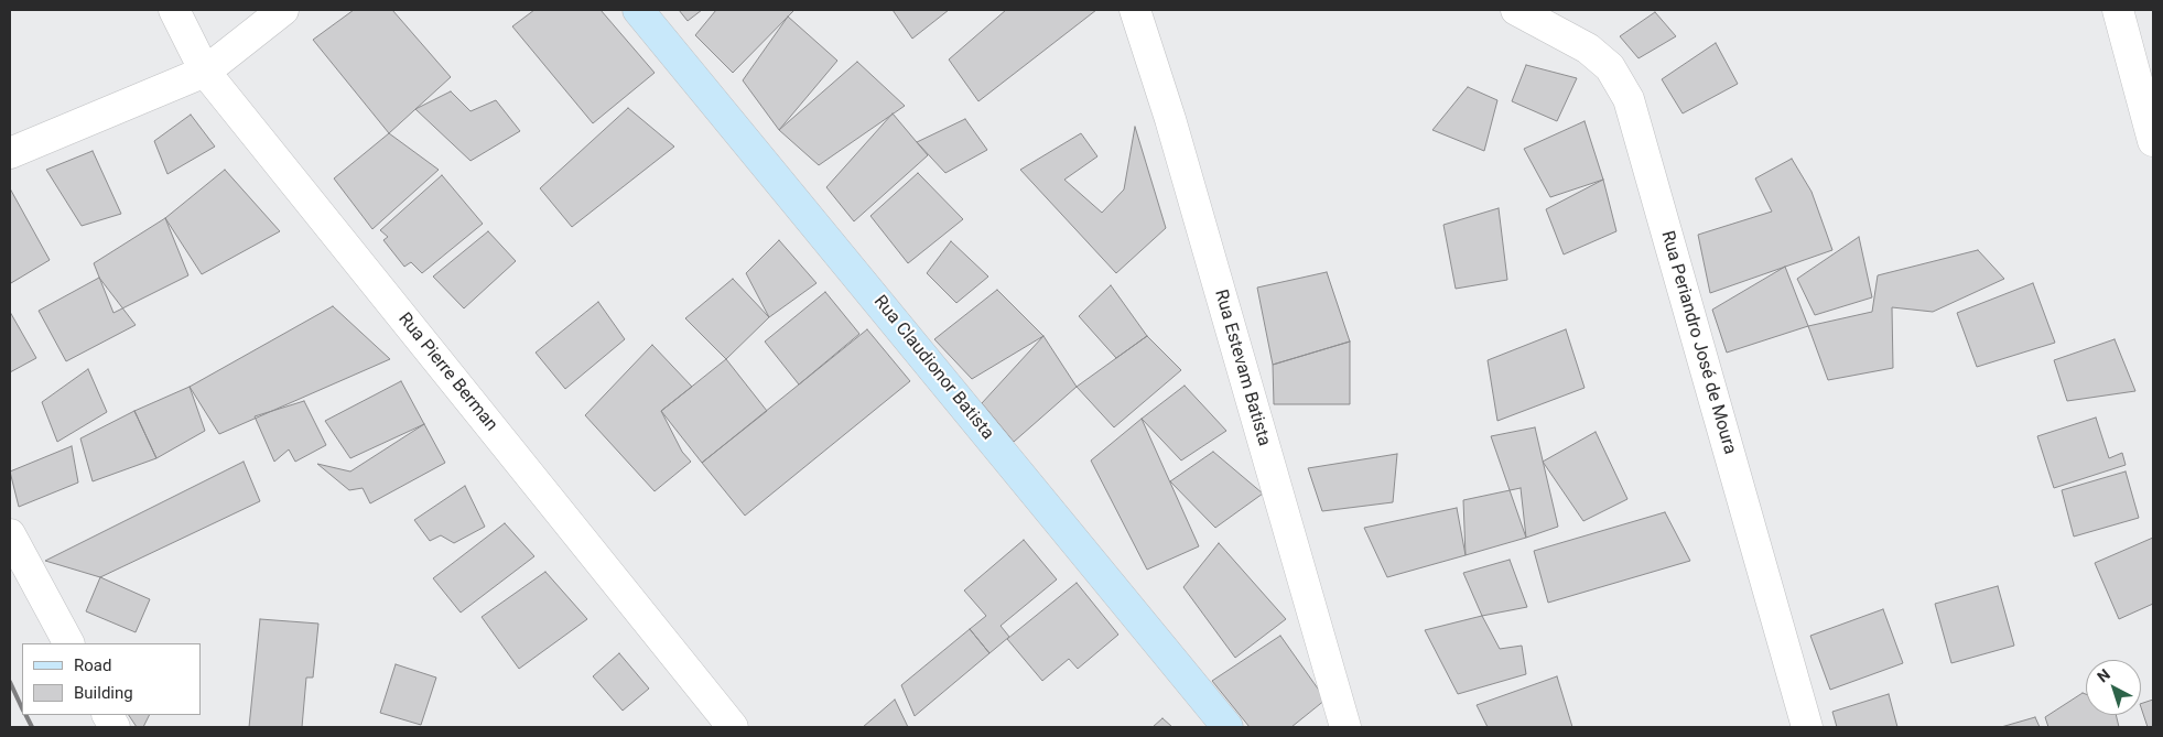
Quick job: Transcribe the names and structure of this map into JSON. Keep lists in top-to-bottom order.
{
  "streets": {
    "main road": ["Rua Claudionor Batista"],
    "street": ["Rua Periandro José de Moura", "Rua Estevam Batista", "Rua Pierre Berman"]
  },
  "legend": ["Road", "Building"],
  "north": "top left"
}
